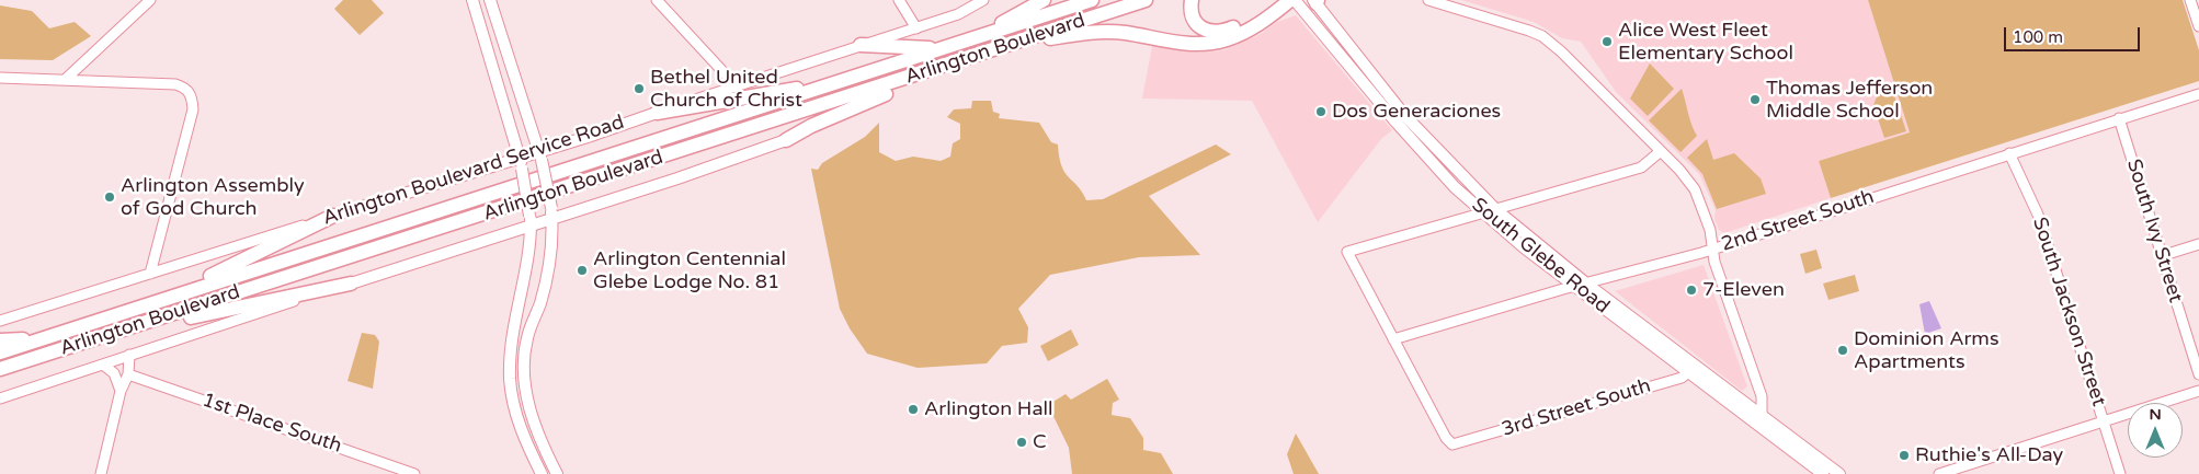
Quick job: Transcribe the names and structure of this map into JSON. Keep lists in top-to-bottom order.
{
  "streets": {
    "highway": ["Arlington Boulevard"],
    "main road": ["Arlington Boulevard Service Road", "South Glebe Road"],
    "street": [
      "2nd Street South",
      "South Ivy Street",
      "South Jackson Street",
      "3rd Street South",
      "1st Place South"
    ]
  },
  "crossings": [
    ["2nd Street South", "South Ivy Street"],
    ["2nd Street South", "South Glebe Road"],
    ["2nd Street South", "South Jackson Street"],
    ["2nd Street South", "3rd Street South"],
    ["South Glebe Road", "3rd Street South"]
  ],
  "places": [
    "Alice West Fleet Elementary School",
    "Bethel United Church of Christ",
    "Thomas Jefferson Middle School",
    "Dos Generaciones",
    "Arlington Assembly of God Church",
    "Arlington Centennial Glebe Lodge No. 81",
    "7-Eleven",
    "Dominion Arms Apartments",
    "Arlington Hall",
    "C",
    "Ruthie's All-Day"
  ],
  "scale_bar": "100 m",
  "north": "top"
}
